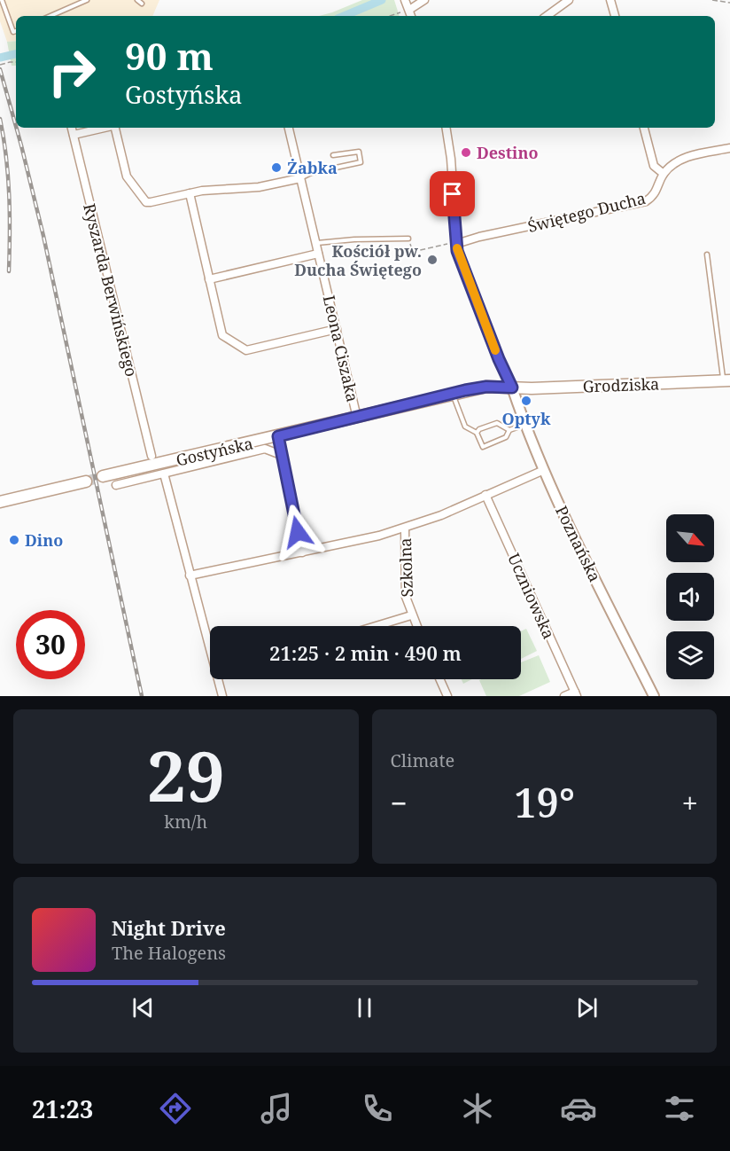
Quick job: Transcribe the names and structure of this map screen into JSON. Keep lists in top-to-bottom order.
{
  "streets": {
    "main road": ["Grodziska", "Gostyńska"],
    "street": [
      "Świętego Ducha",
      "Ryszarda Berwińskiego",
      "Leona Ciszaka",
      "Poznańska",
      "Szkolna",
      "Uczniowska"
    ]
  },
  "crossings": [
    ["Leona Ciszaka", "Gostyńska"],
    ["Grodziska", "Gostyńska"],
    ["Grodziska", "Poznańska"],
    ["Gostyńska", "Poznańska"]
  ],
  "places": [
    "Destino",
    "Żabka",
    "Kościół pw. Ducha Świętego",
    "Optyk",
    "Dino"
  ],
  "north": "bottom right",
  "page": {
    "turn": ["90 m", "Gostyńska"],
    "limit": "30",
    "trip": "21:25 · 2 min · 490 m",
    "tile": [
      ["29", "km/h"],
      "Climate"
    ],
    "heat": ["−", "19°", "+"],
    "song": ["Night Drive", "The Halogens"],
    "tabs": "21:23"
  }
}
